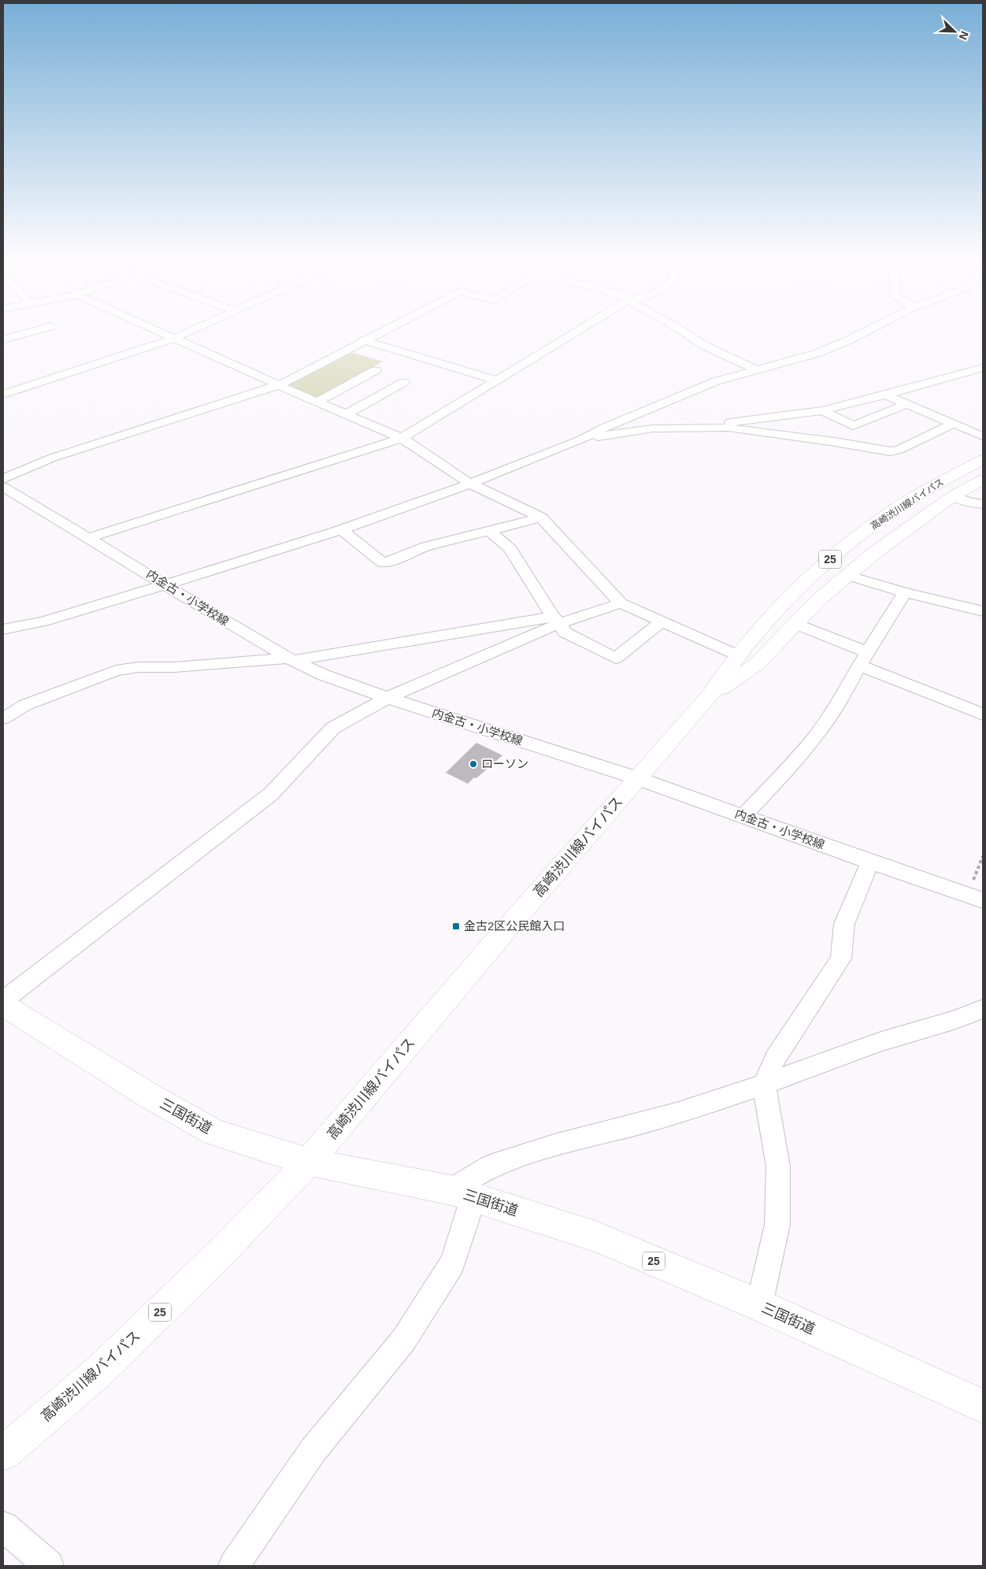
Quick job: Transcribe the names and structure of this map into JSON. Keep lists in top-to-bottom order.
{
  "streets": {
    "main road": ["高崎渋川線バイパス", "25", "三国街道"],
    "street": ["内金古・小学校線"]
  },
  "crossings": [
    ["高崎渋川線バイパス", "内金古・小学校線"],
    ["高崎渋川線バイパス", "三国街道"]
  ],
  "places": {
    "other": ["ローソン"],
    "transit": ["金古2区公民館入口"]
  },
  "north": "bottom right"
}
